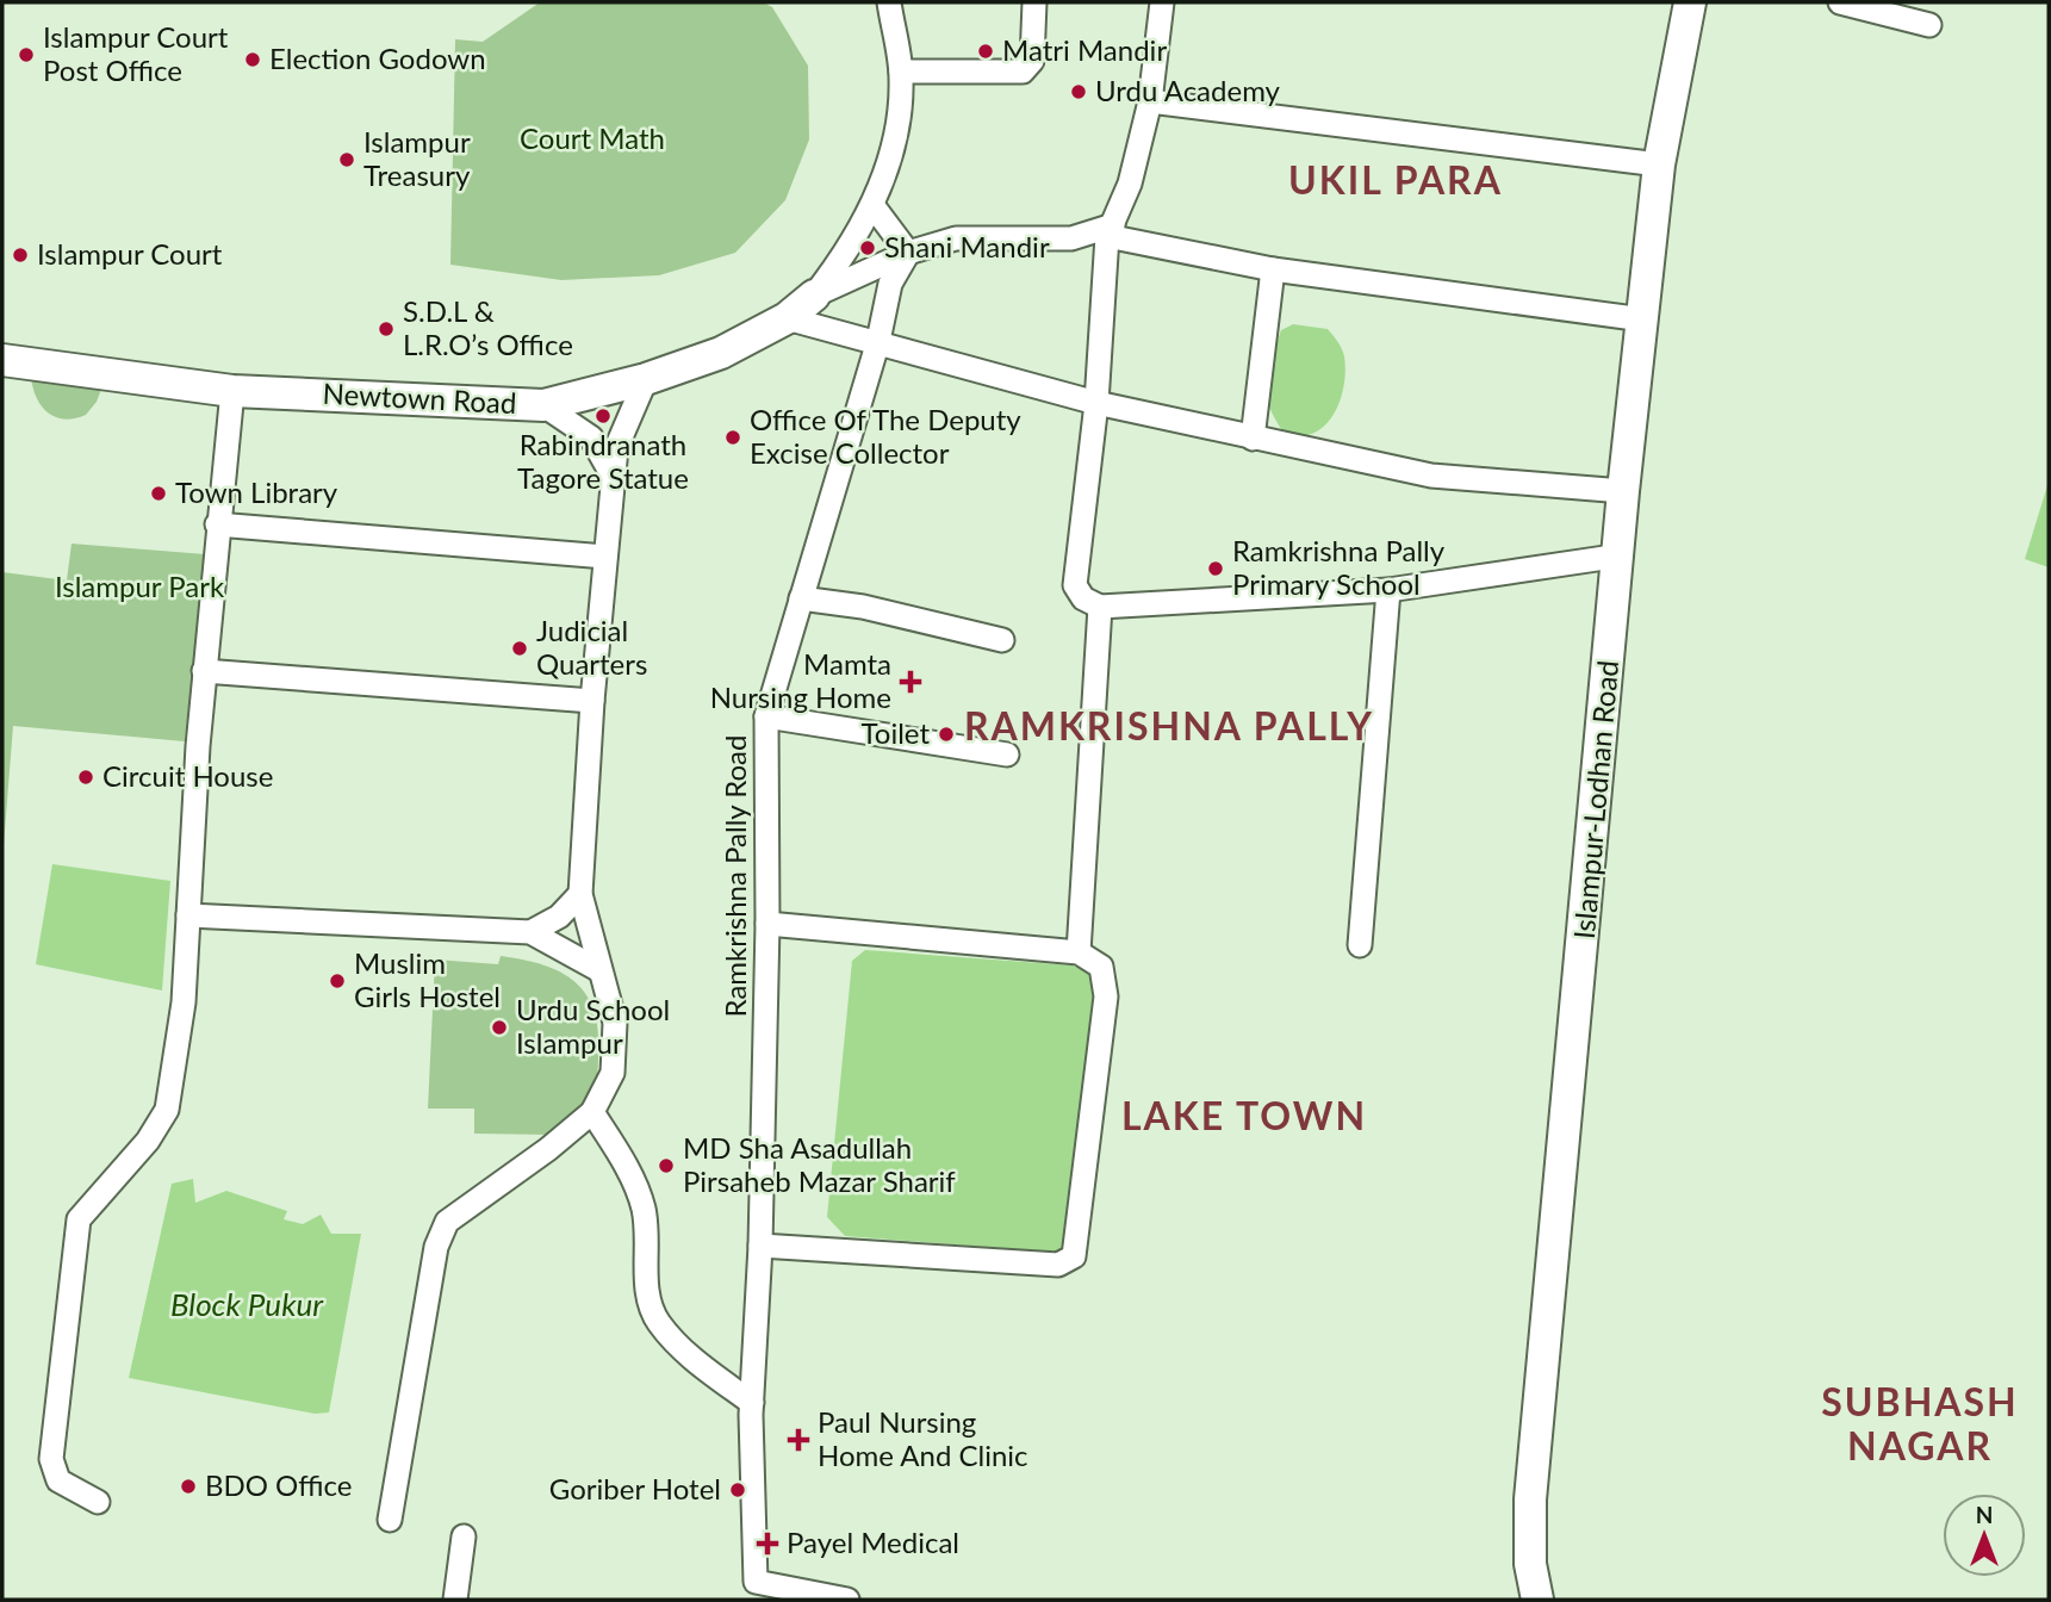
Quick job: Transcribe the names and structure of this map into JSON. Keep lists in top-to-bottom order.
{
  "streets": {
    "main road": ["Newtown Road", "Islampur-Lodhan Road"],
    "street": ["Ramkrishna Pally Road"]
  },
  "districts": [
    "UKIL PARA",
    "RAMKRISHNA PALLY",
    "LAKE TOWN",
    "SUBHASH NAGAR"
  ],
  "water": ["Block Pukur"],
  "parks": ["Court Math", "Islampur Park"],
  "places": {
    "other": [
      "Matri Mandir",
      "Islampur Court Post Office",
      "Election Godown",
      "Urdu Academy",
      "Islampur Treasury",
      "Shani Mandir",
      "Islampur Court",
      "S.D.L & L.R.O’s Office",
      "Rabindranath Tagore Statue",
      "Office Of The Deputy Excise Collector",
      "Town Library",
      "Ramkrishna Pally Primary School",
      "Judicial Quarters",
      "Toilet",
      "Circuit House",
      "Muslim Girls Hostel",
      "Urdu School Islampur",
      "MD Sha Asadullah Pirsaheb Mazar Sharif",
      "BDO Office",
      "Goriber Hotel"
    ],
    "health": ["Mamta Nursing Home", "Paul Nursing Home And Clinic", "Payel Medical"]
  },
  "north": "top"
}
